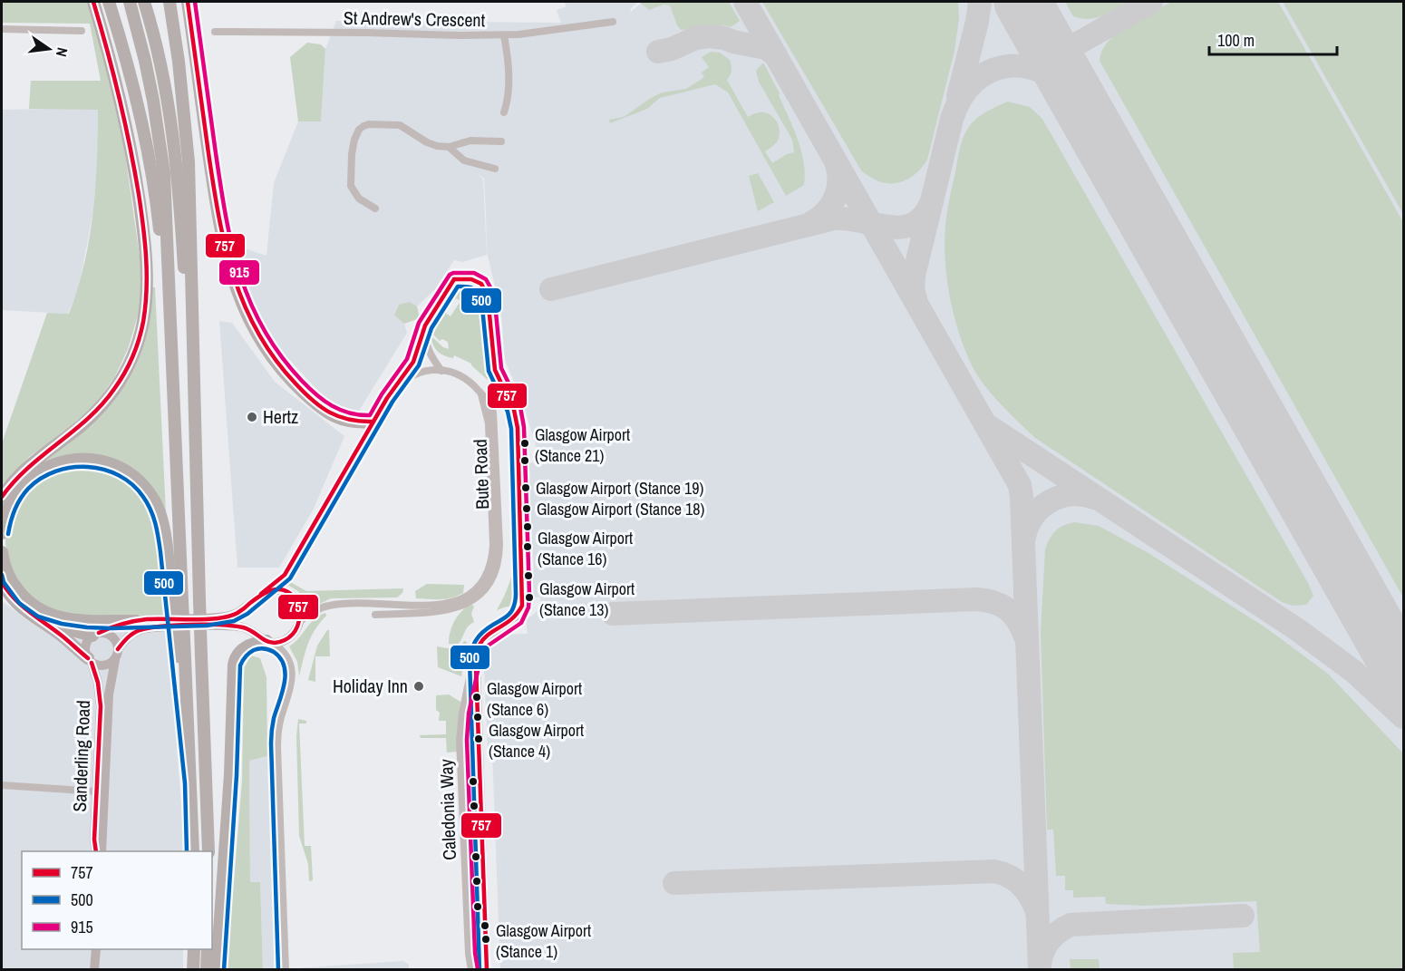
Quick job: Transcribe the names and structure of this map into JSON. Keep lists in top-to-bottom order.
{
  "streets": {
    "street": [
      "St Andrew's Crescent",
      "Bute Road",
      "Sanderling Road",
      "Caledonia Way"
    ]
  },
  "places": [
    "Hertz",
    "Glasgow Airport (Stance 21)",
    "Glasgow Airport (Stance 19)",
    "Glasgow Airport (Stance 18)",
    "Glasgow Airport (Stance 16)",
    "Glasgow Airport (Stance 13)",
    "Holiday Inn",
    "Glasgow Airport (Stance 6)",
    "Glasgow Airport (Stance 4)",
    "Glasgow Airport (Stance 1)"
  ],
  "lines": ["transit line 757", "transit line 915", "transit line 500"],
  "legend": ["757", "500", "915"],
  "scale_bar": "100 m",
  "north": "right"
}
